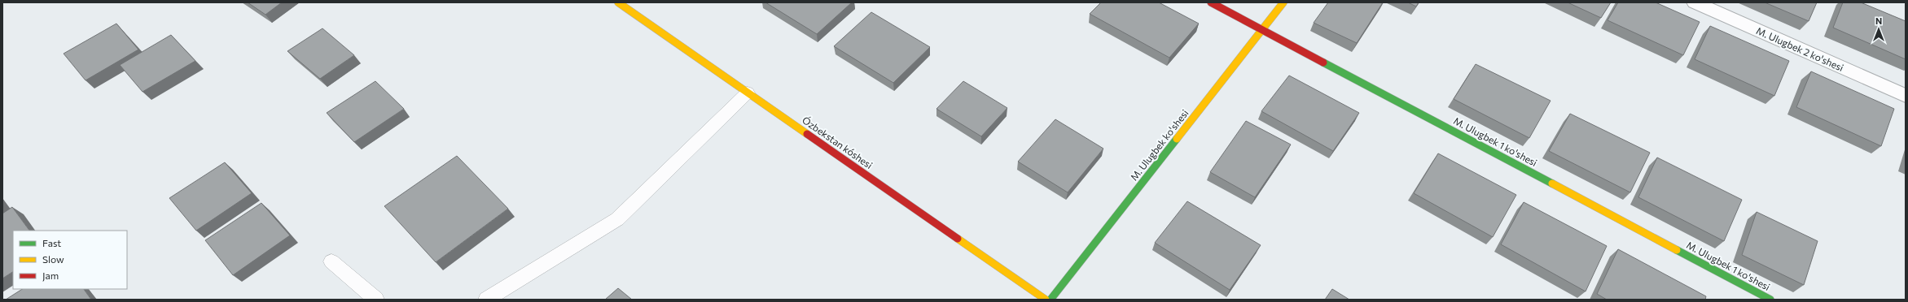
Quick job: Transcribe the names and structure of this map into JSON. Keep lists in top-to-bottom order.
{
  "streets": {
    "street": [
      "M. Ulugbek 2 ko'shesi",
      "M. Ulugbek 1 ko'shesi",
      "Ózbekstan kóshesi",
      "M. Ulugbek ko'shesi"
    ]
  },
  "crossings": [
    ["M. Ulugbek 1 ko'shesi", "M. Ulugbek ko'shesi"]
  ],
  "legend": ["Fast", "Slow", "Jam"],
  "north": "top"
}
